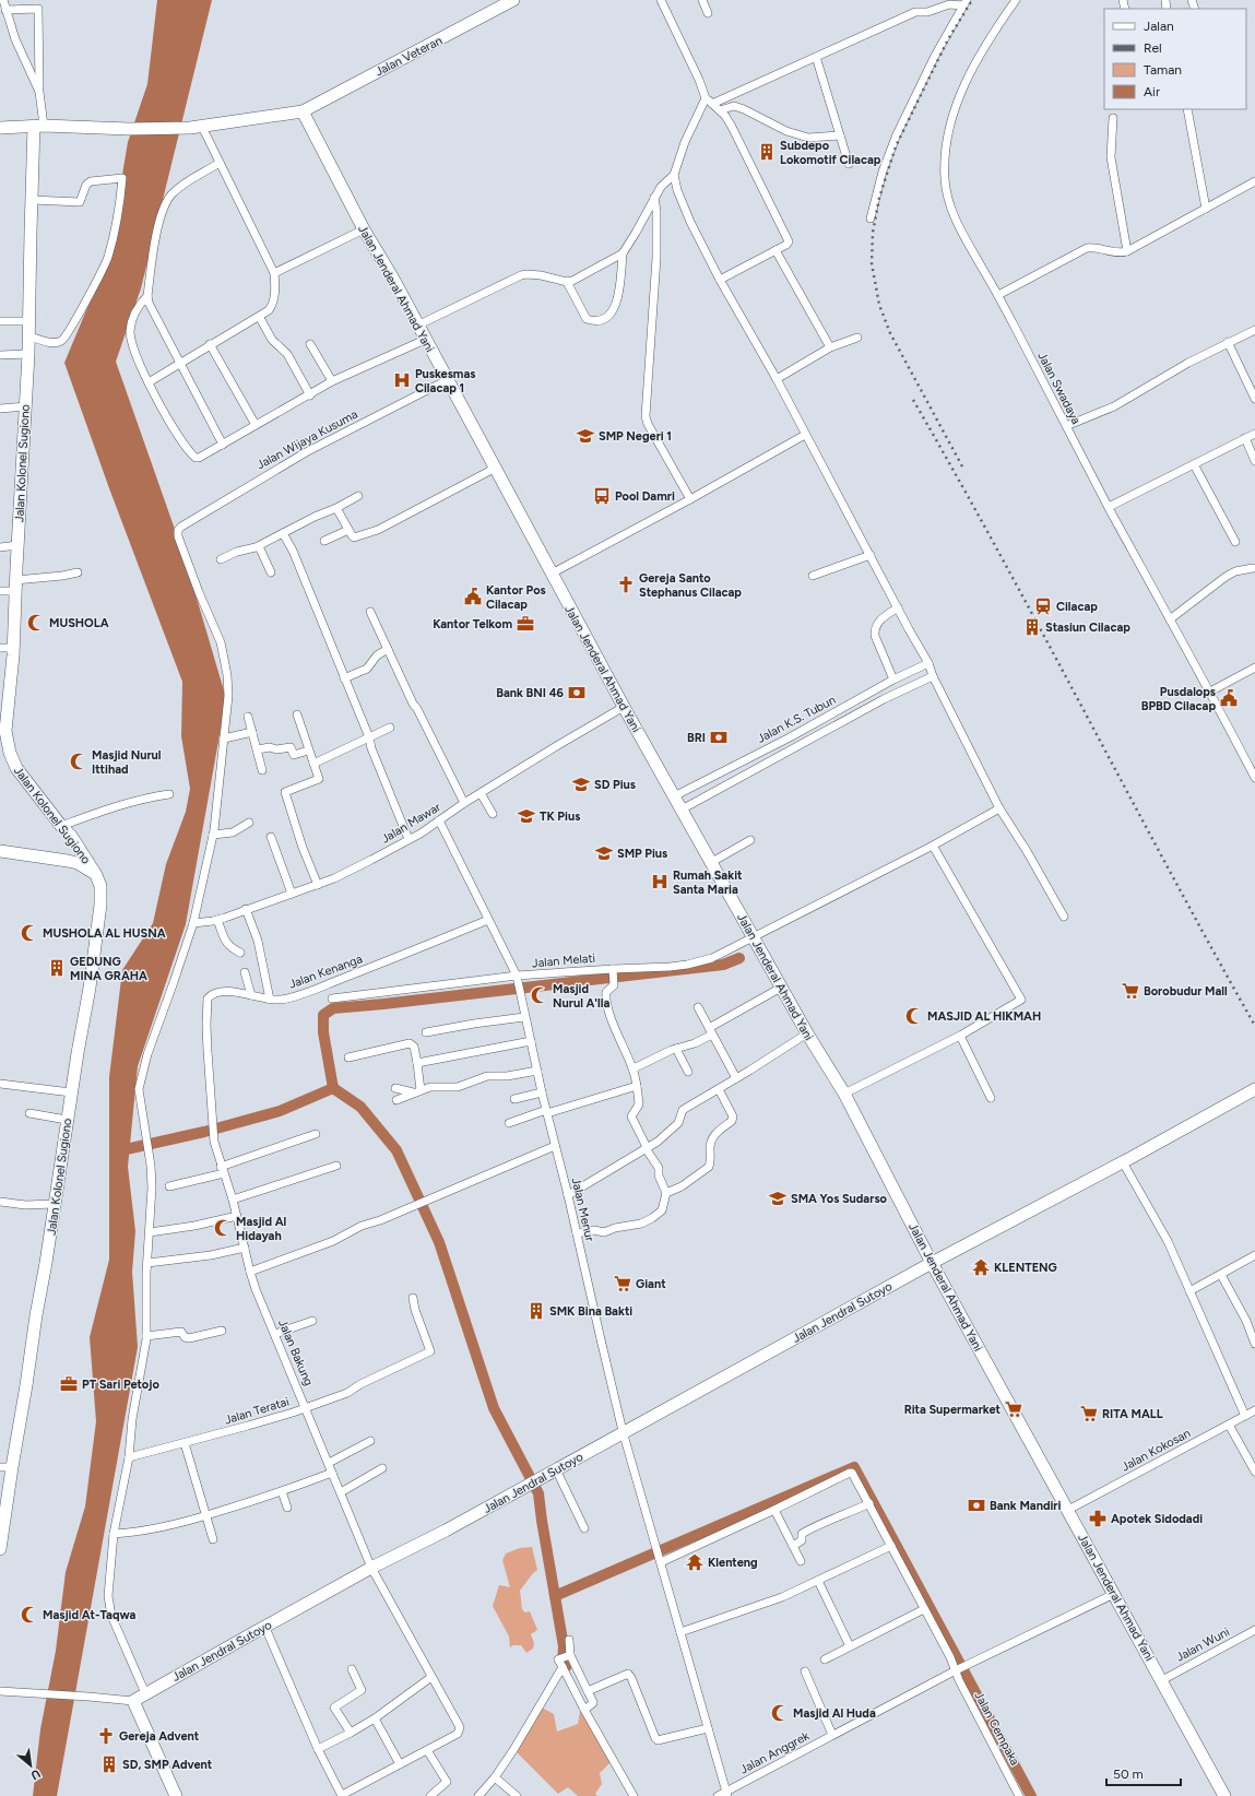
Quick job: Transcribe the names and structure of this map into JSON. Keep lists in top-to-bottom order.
{
  "streets": {
    "main road": [
      "Jalan Veteran",
      "Jalan Jenderal Ahmad Yani",
      "Jalan Kolonel Sugiono",
      "Jalan Jendral Sutoyo"
    ],
    "street": [
      "Jalan Swadaya",
      "Jalan Wijaya Kusuma",
      "Jalan K.S. Tubun",
      "Jalan Mawar",
      "Jalan Melati",
      "Jalan Kenanga",
      "Jalan Menur",
      "Jalan Bakung",
      "Jalan Teratai",
      "Jalan Kokosan",
      "Jalan Wuni",
      "Jalan Cempaka",
      "Jalan Anggrek"
    ]
  },
  "crossings": [
    ["Jalan Veteran", "Jalan Jenderal Ahmad Yani"],
    ["Jalan Veteran", "Jalan Kolonel Sugiono"],
    ["Jalan Jenderal Ahmad Yani", "Jalan Wijaya Kusuma"],
    ["Jalan Jenderal Ahmad Yani", "Jalan K.S. Tubun"],
    ["Jalan Jenderal Ahmad Yani", "Jalan Mawar"],
    ["Jalan Jenderal Ahmad Yani", "Jalan Melati"],
    ["Jalan Jenderal Ahmad Yani", "Jalan Jendral Sutoyo"],
    ["Jalan Jenderal Ahmad Yani", "Jalan Kokosan"],
    ["Jalan Jenderal Ahmad Yani", "Jalan Wuni"],
    ["Jalan Jenderal Ahmad Yani", "Jalan Anggrek"],
    ["Jalan Mawar", "Jalan Melati"],
    ["Jalan Melati", "Jalan Kenanga"],
    ["Jalan Melati", "Jalan Menur"],
    ["Jalan Kenanga", "Jalan Bakung"],
    ["Jalan Menur", "Jalan Jendral Sutoyo"],
    ["Jalan Menur", "Jalan Anggrek"],
    ["Jalan Jendral Sutoyo", "Jalan Bakung"],
    ["Jalan Bakung", "Jalan Teratai"],
    ["Jalan Cempaka", "Jalan Anggrek"]
  ],
  "places": {
    "building": [
      "Subdepo Lokomotif Cilacap",
      "Stasiun Cilacap",
      "GEDUNG MINA GRAHA",
      "SMK Bina Bakti",
      "SD, SMP Advent"
    ],
    "hospital": ["Puskesmas Cilacap 1", "Rumah Sakit Santa Maria"],
    "school or university": [
      "SMP Negeri 1",
      "SD Pius",
      "TK Pius",
      "SMP Pius",
      "SMA Yos Sudarso"
    ],
    "bus stop": ["Pool Damri"],
    "church": ["Gereja Santo Stephanus Cilacap", "Gereja Advent"],
    "public building": ["Kantor Pos Cilacap", "Pusdalops BPBD Cilacap"],
    "station": ["Cilacap"],
    "mosque": [
      "MUSHOLA",
      "Masjid Nurul Ittihad",
      "MUSHOLA AL HUSNA",
      "Masjid Nurul A'lla",
      "MASJID AL HIKMAH",
      "Masjid Al Hidayah",
      "Masjid At-Taqwa",
      "Masjid Al Huda"
    ],
    "office": ["Kantor Telkom", "PT Sari Petojo"],
    "bank": ["Bank BNI 46", "BRI", "Bank Mandiri"],
    "supermarket": [
      "Borobudur Mall",
      "Giant",
      "Rita Supermarket",
      "RITA MALL"
    ],
    "temple": ["KLENTENG", "Klenteng"],
    "pharmacy": ["Apotek Sidodadi"]
  },
  "legend": [
    "Jalan",
    "Rel",
    "Taman",
    "Air"
  ],
  "scale_bar": "50 m",
  "north": "bottom right"
}
